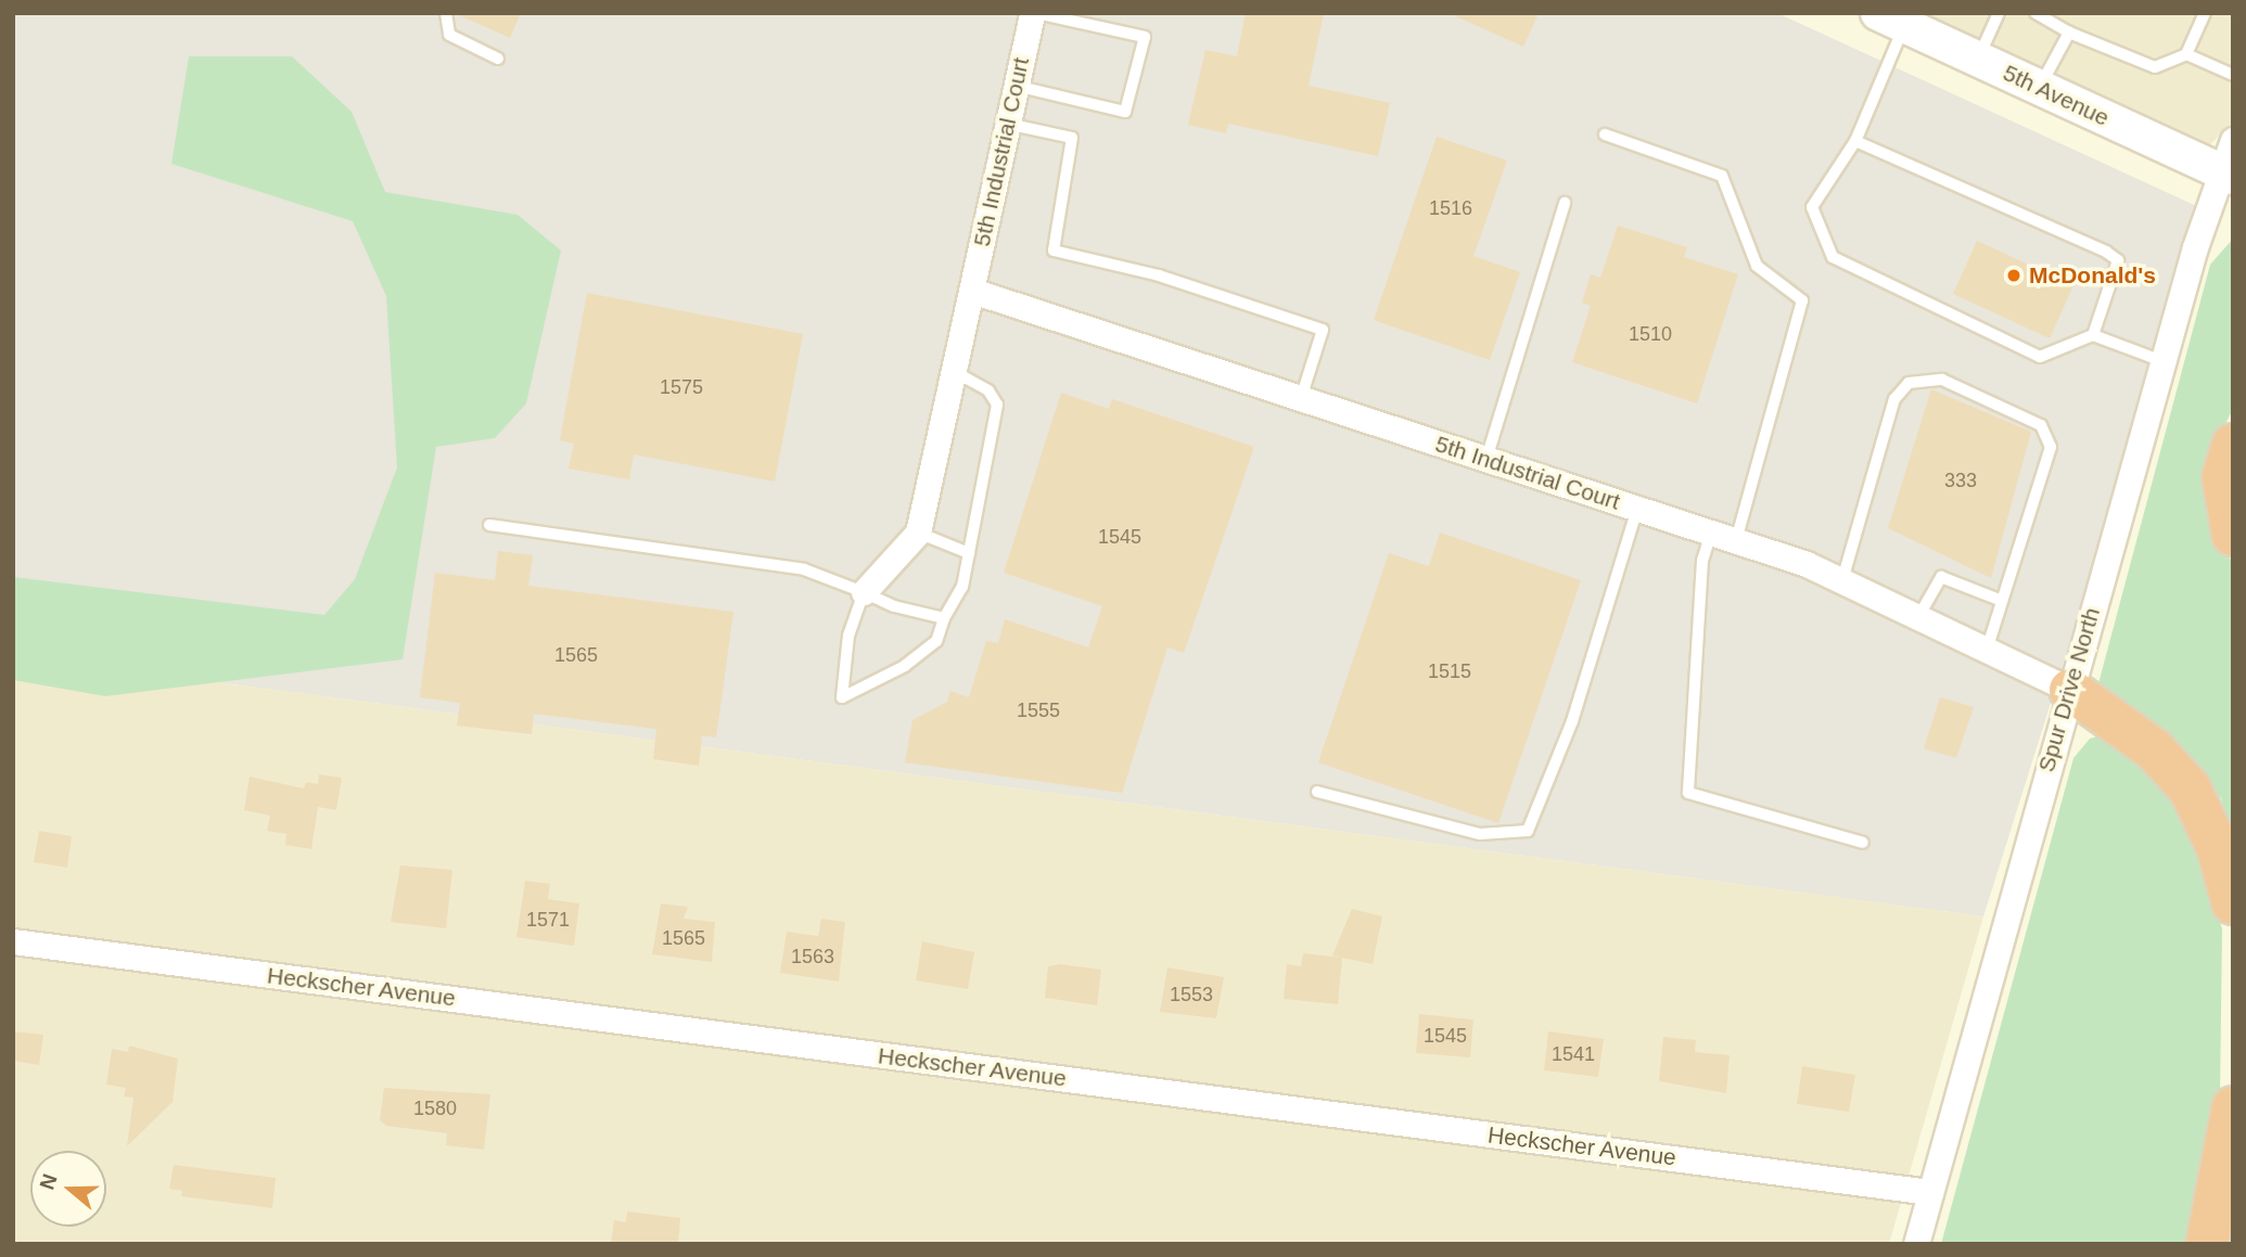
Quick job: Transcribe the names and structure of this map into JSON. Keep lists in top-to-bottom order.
{
  "streets": {
    "main road": ["5th Avenue"],
    "street": ["5th Industrial Court", "Spur Drive North", "Heckscher Avenue"]
  },
  "crossings": [
    ["5th Avenue", "Spur Drive North"],
    ["5th Industrial Court", "Spur Drive North"],
    ["Spur Drive North", "Heckscher Avenue"]
  ],
  "places": ["McDonald's"],
  "house_numbers": [
    "1516",
    "1510",
    "1575",
    "333",
    "1545",
    "1565",
    "1515",
    "1555",
    "1571",
    "1565",
    "1563",
    "1553",
    "1545",
    "1541",
    "1580"
  ],
  "north": "left"
}
